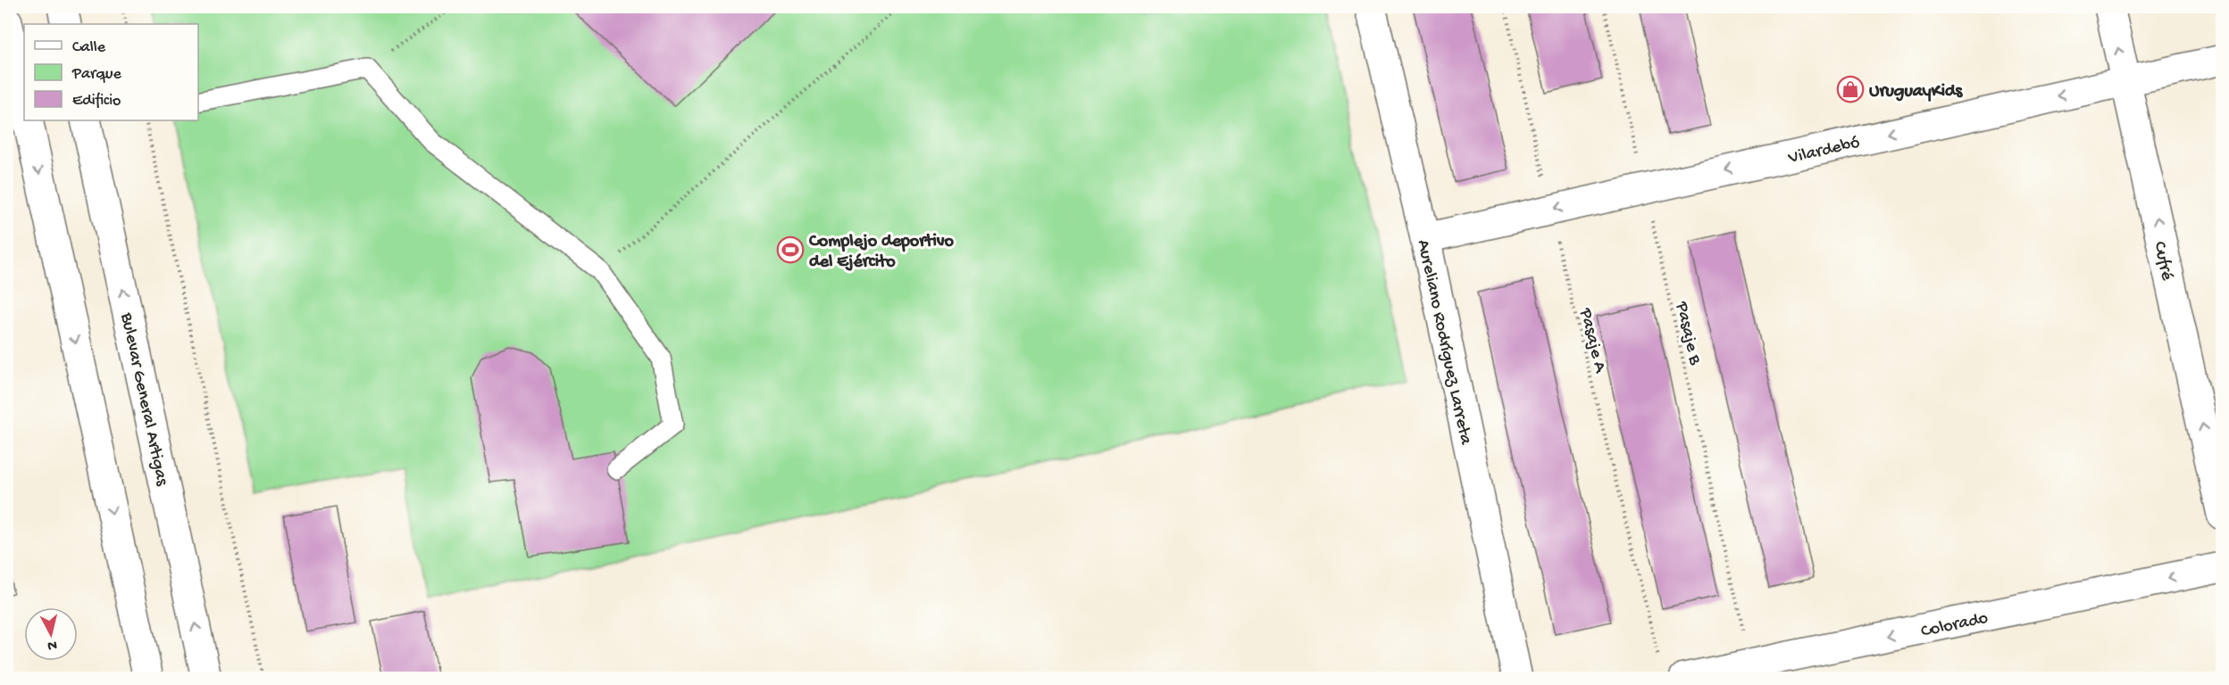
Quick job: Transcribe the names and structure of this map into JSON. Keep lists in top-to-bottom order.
{
  "streets": {
    "street": [
      "Vilardebó",
      "Cufré",
      "Aureliano Rodríguez Larreta",
      "Bulevar General Artigas",
      "Colorado"
    ],
    "path": ["Pasaje B", "Pasaje A"]
  },
  "crossings": [
    ["Vilardebó", "Cufré"],
    ["Vilardebó", "Pasaje B"],
    ["Vilardebó", "Pasaje A"],
    ["Vilardebó", "Aureliano Rodríguez Larreta"],
    ["Pasaje B", "Colorado"]
  ],
  "one_way": ["Vilardebó", "Cufré", "Colorado"],
  "places": {
    "shop": ["UruguayKids"],
    "sports": ["Complejo deportivo del Ejército"]
  },
  "legend": ["Calle", "Parque", "Edificio"],
  "north": "bottom"
}
